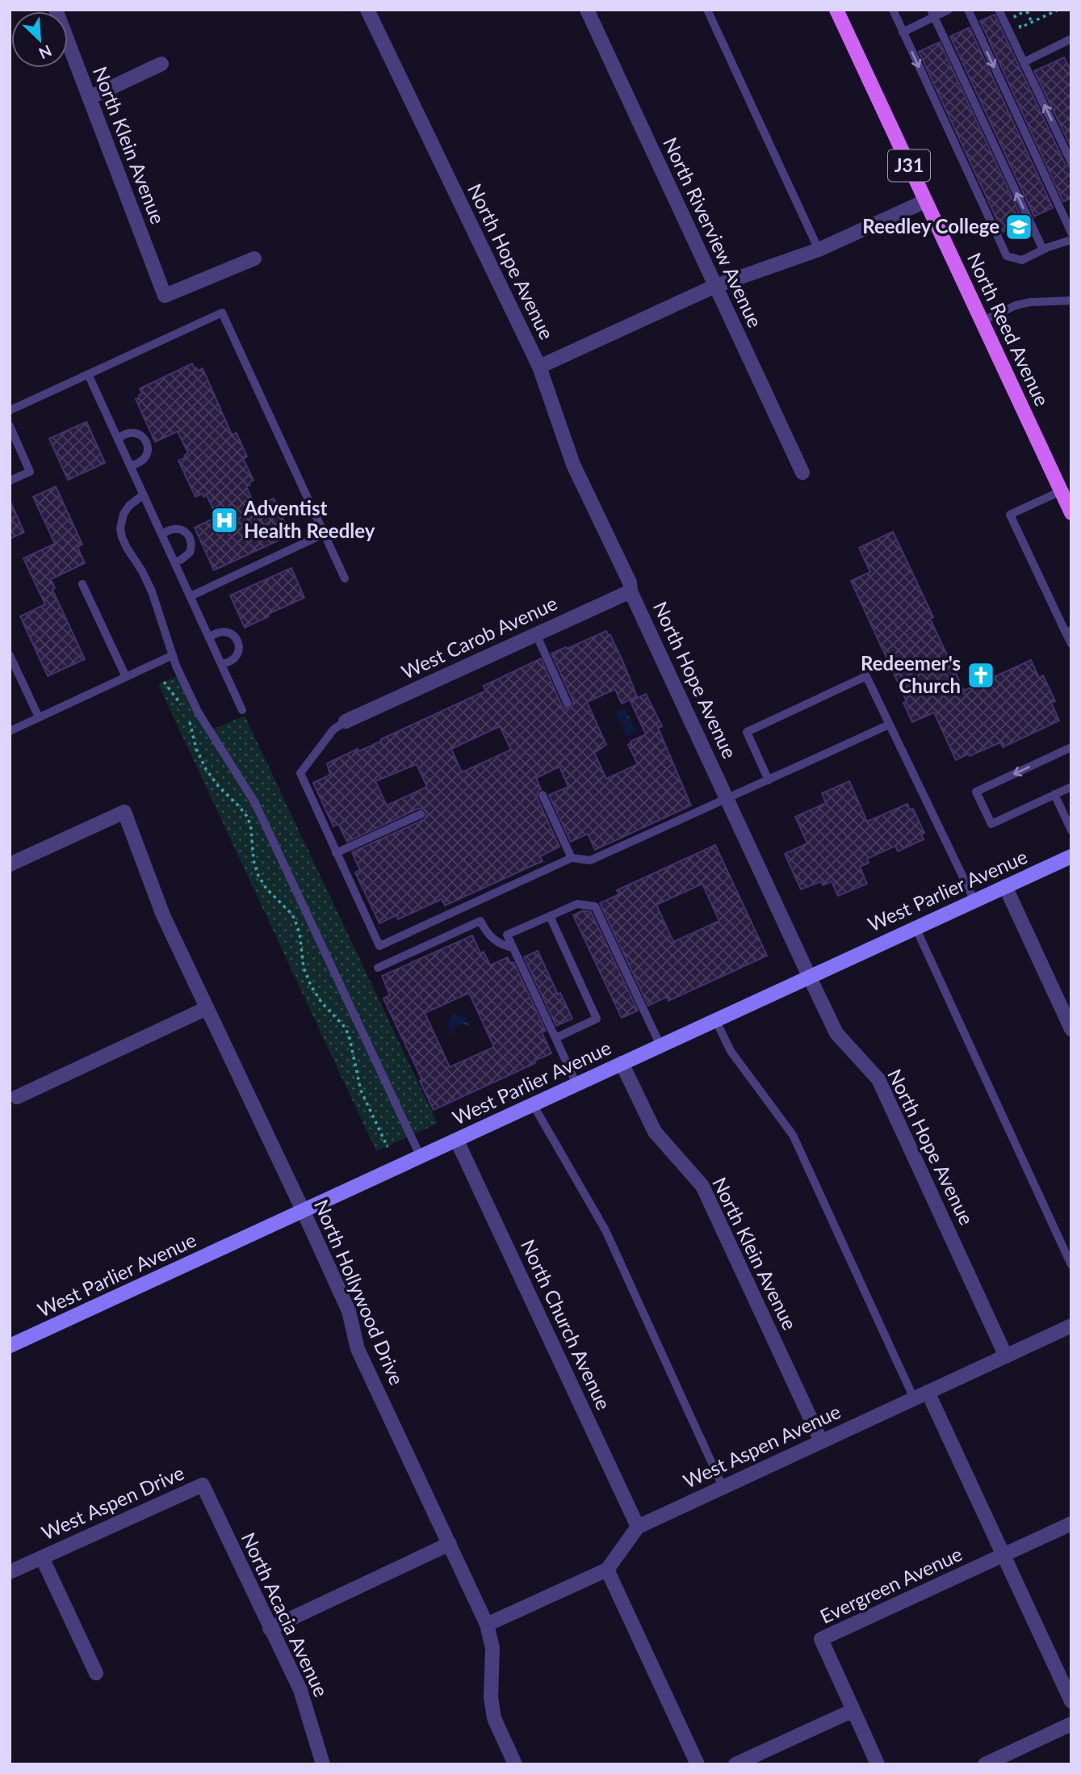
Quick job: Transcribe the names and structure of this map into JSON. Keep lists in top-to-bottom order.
{
  "streets": {
    "main road": ["J31", "North Reed Avenue"],
    "street": [
      "North Klein Avenue",
      "North Riverview Avenue",
      "North Hope Avenue",
      "West Carob Avenue",
      "West Parlier Avenue",
      "North Hollywood Drive",
      "North Church Avenue",
      "West Aspen Avenue",
      "West Aspen Drive",
      "Evergreen Avenue",
      "North Acacia Avenue"
    ]
  },
  "crossings": [
    ["North Klein Avenue", "West Parlier Avenue"],
    ["North Klein Avenue", "West Aspen Avenue"],
    ["North Hope Avenue", "West Carob Avenue"],
    ["North Hope Avenue", "West Parlier Avenue"],
    ["North Hope Avenue", "West Aspen Avenue"],
    ["West Parlier Avenue", "North Hollywood Drive"],
    ["West Parlier Avenue", "North Church Avenue"],
    ["North Hollywood Drive", "West Aspen Avenue"],
    ["North Church Avenue", "West Aspen Avenue"],
    ["West Aspen Drive", "North Acacia Avenue"]
  ],
  "places": {
    "school or university": ["Reedley College"],
    "hospital": ["Adventist Health Reedley"],
    "church": ["Redeemer's Church"]
  },
  "north": "bottom right"
}
